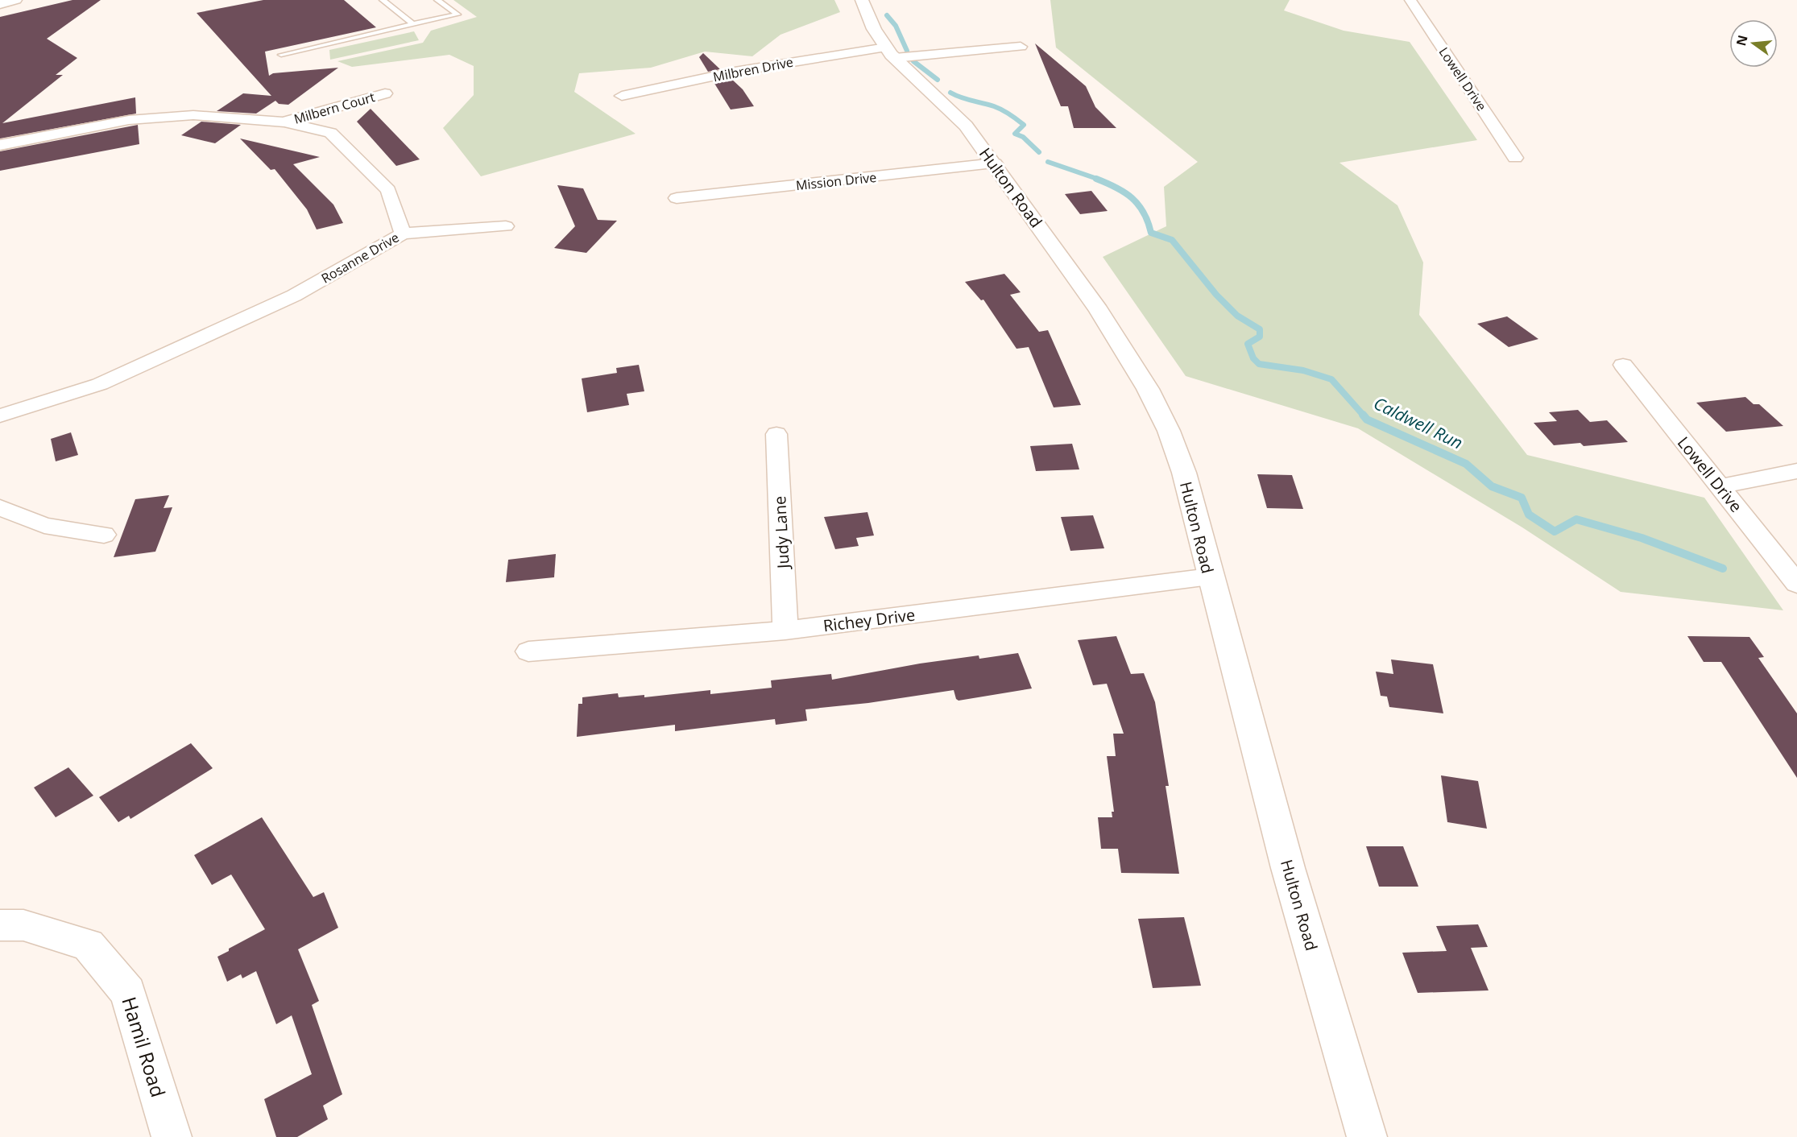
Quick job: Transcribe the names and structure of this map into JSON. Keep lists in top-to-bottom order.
{
  "streets": {
    "main road": ["Hulton Road", "Hamil Road"],
    "street": [
      "Milbren Drive",
      "Lowell Drive",
      "Milbern Court",
      "Mission Drive",
      "Rosanne Drive",
      "Judy Lane",
      "Richey Drive"
    ]
  },
  "crossings": [
    ["Milbren Drive", "Hulton Road"],
    ["Milbern Court", "Rosanne Drive"],
    ["Mission Drive", "Hulton Road"],
    ["Hulton Road", "Richey Drive"],
    ["Judy Lane", "Richey Drive"]
  ],
  "water": ["Caldwell Run"],
  "north": "left"
}
